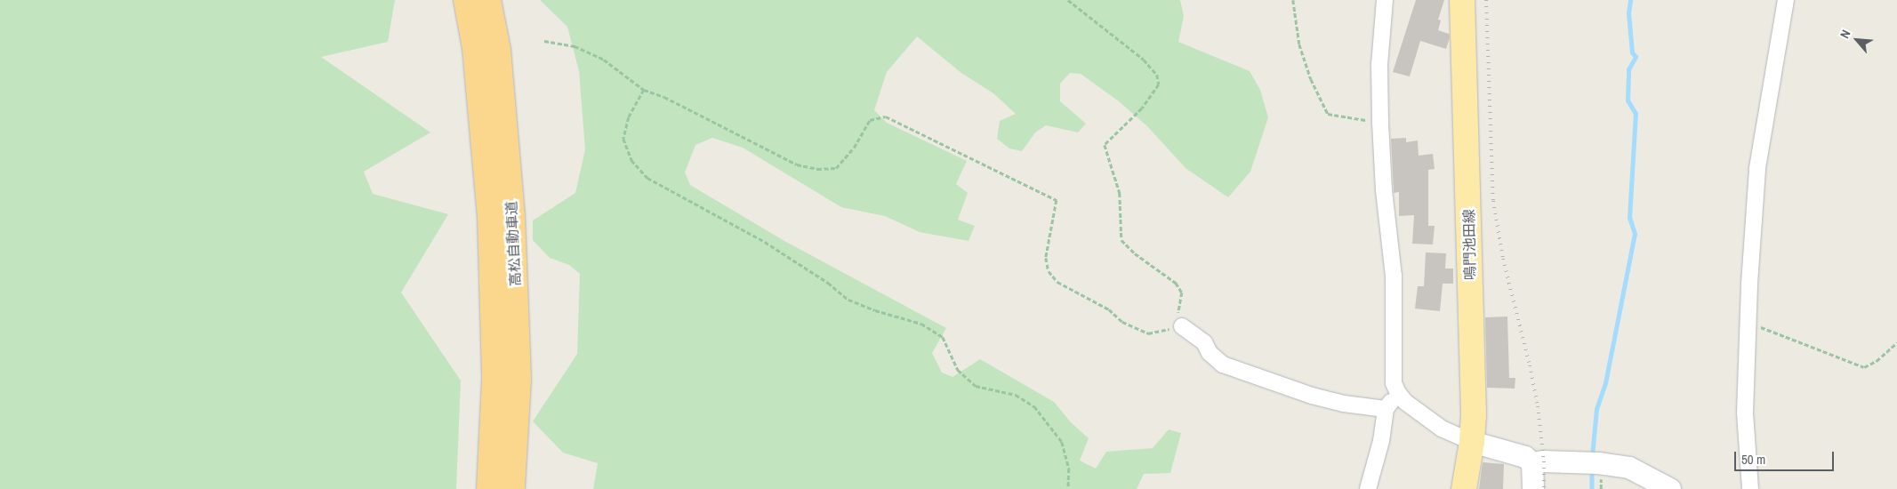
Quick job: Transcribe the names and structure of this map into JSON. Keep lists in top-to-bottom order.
{
  "streets": {
    "highway": ["高松自動車道"],
    "main road": ["鳴門池田線"]
  },
  "scale_bar": "50 m",
  "north": "top left"
}
